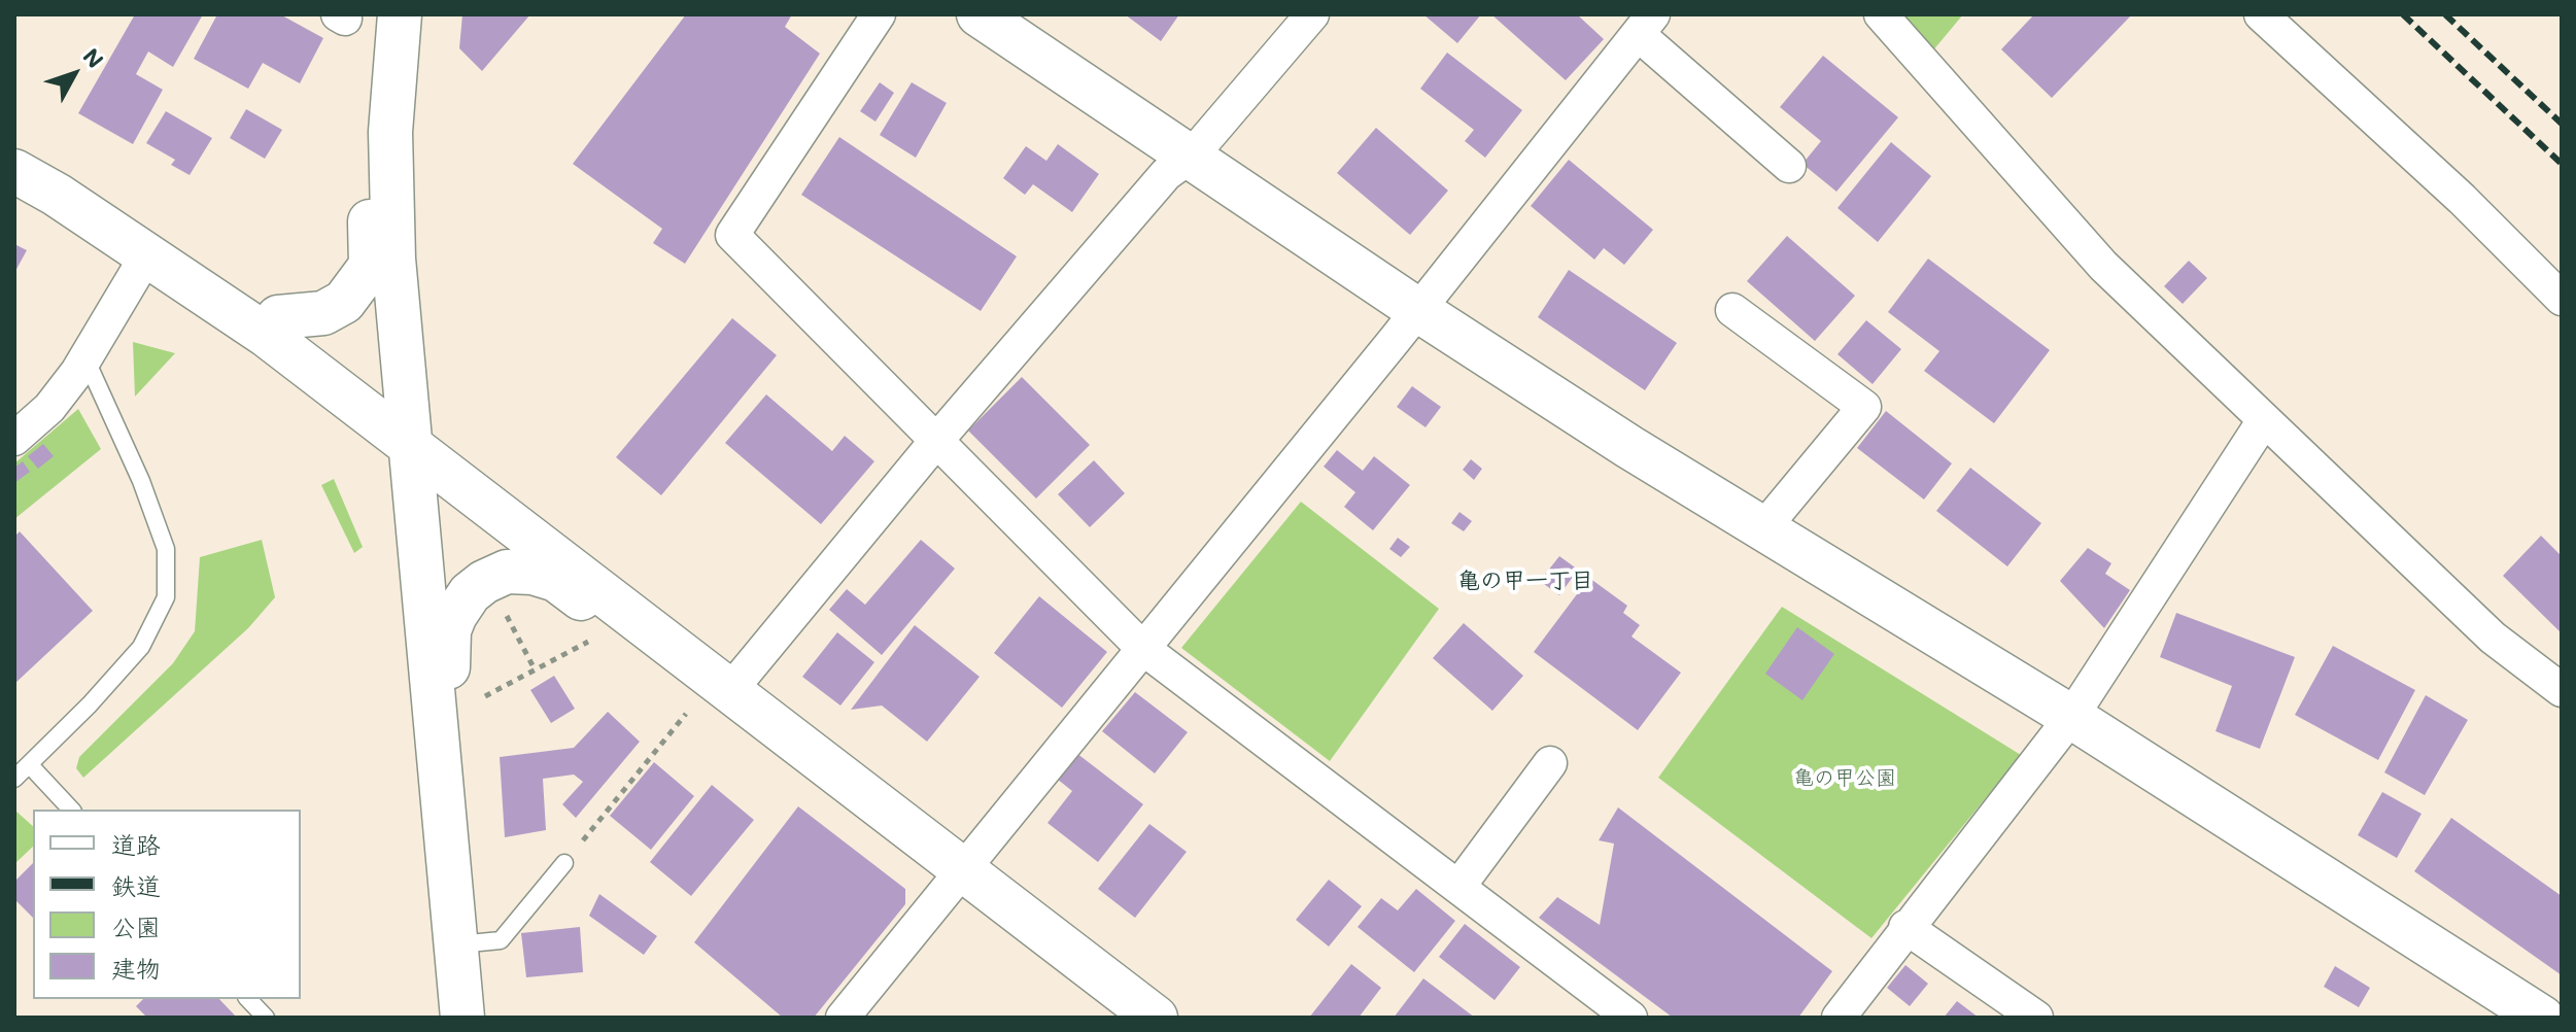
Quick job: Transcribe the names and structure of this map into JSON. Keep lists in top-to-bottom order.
{
  "districts": ["亀の甲一丁目"],
  "parks": ["亀の甲公園"],
  "legend": [
    "道路",
    "鉄道",
    "公園",
    "建物"
  ],
  "north": "top right"
}
